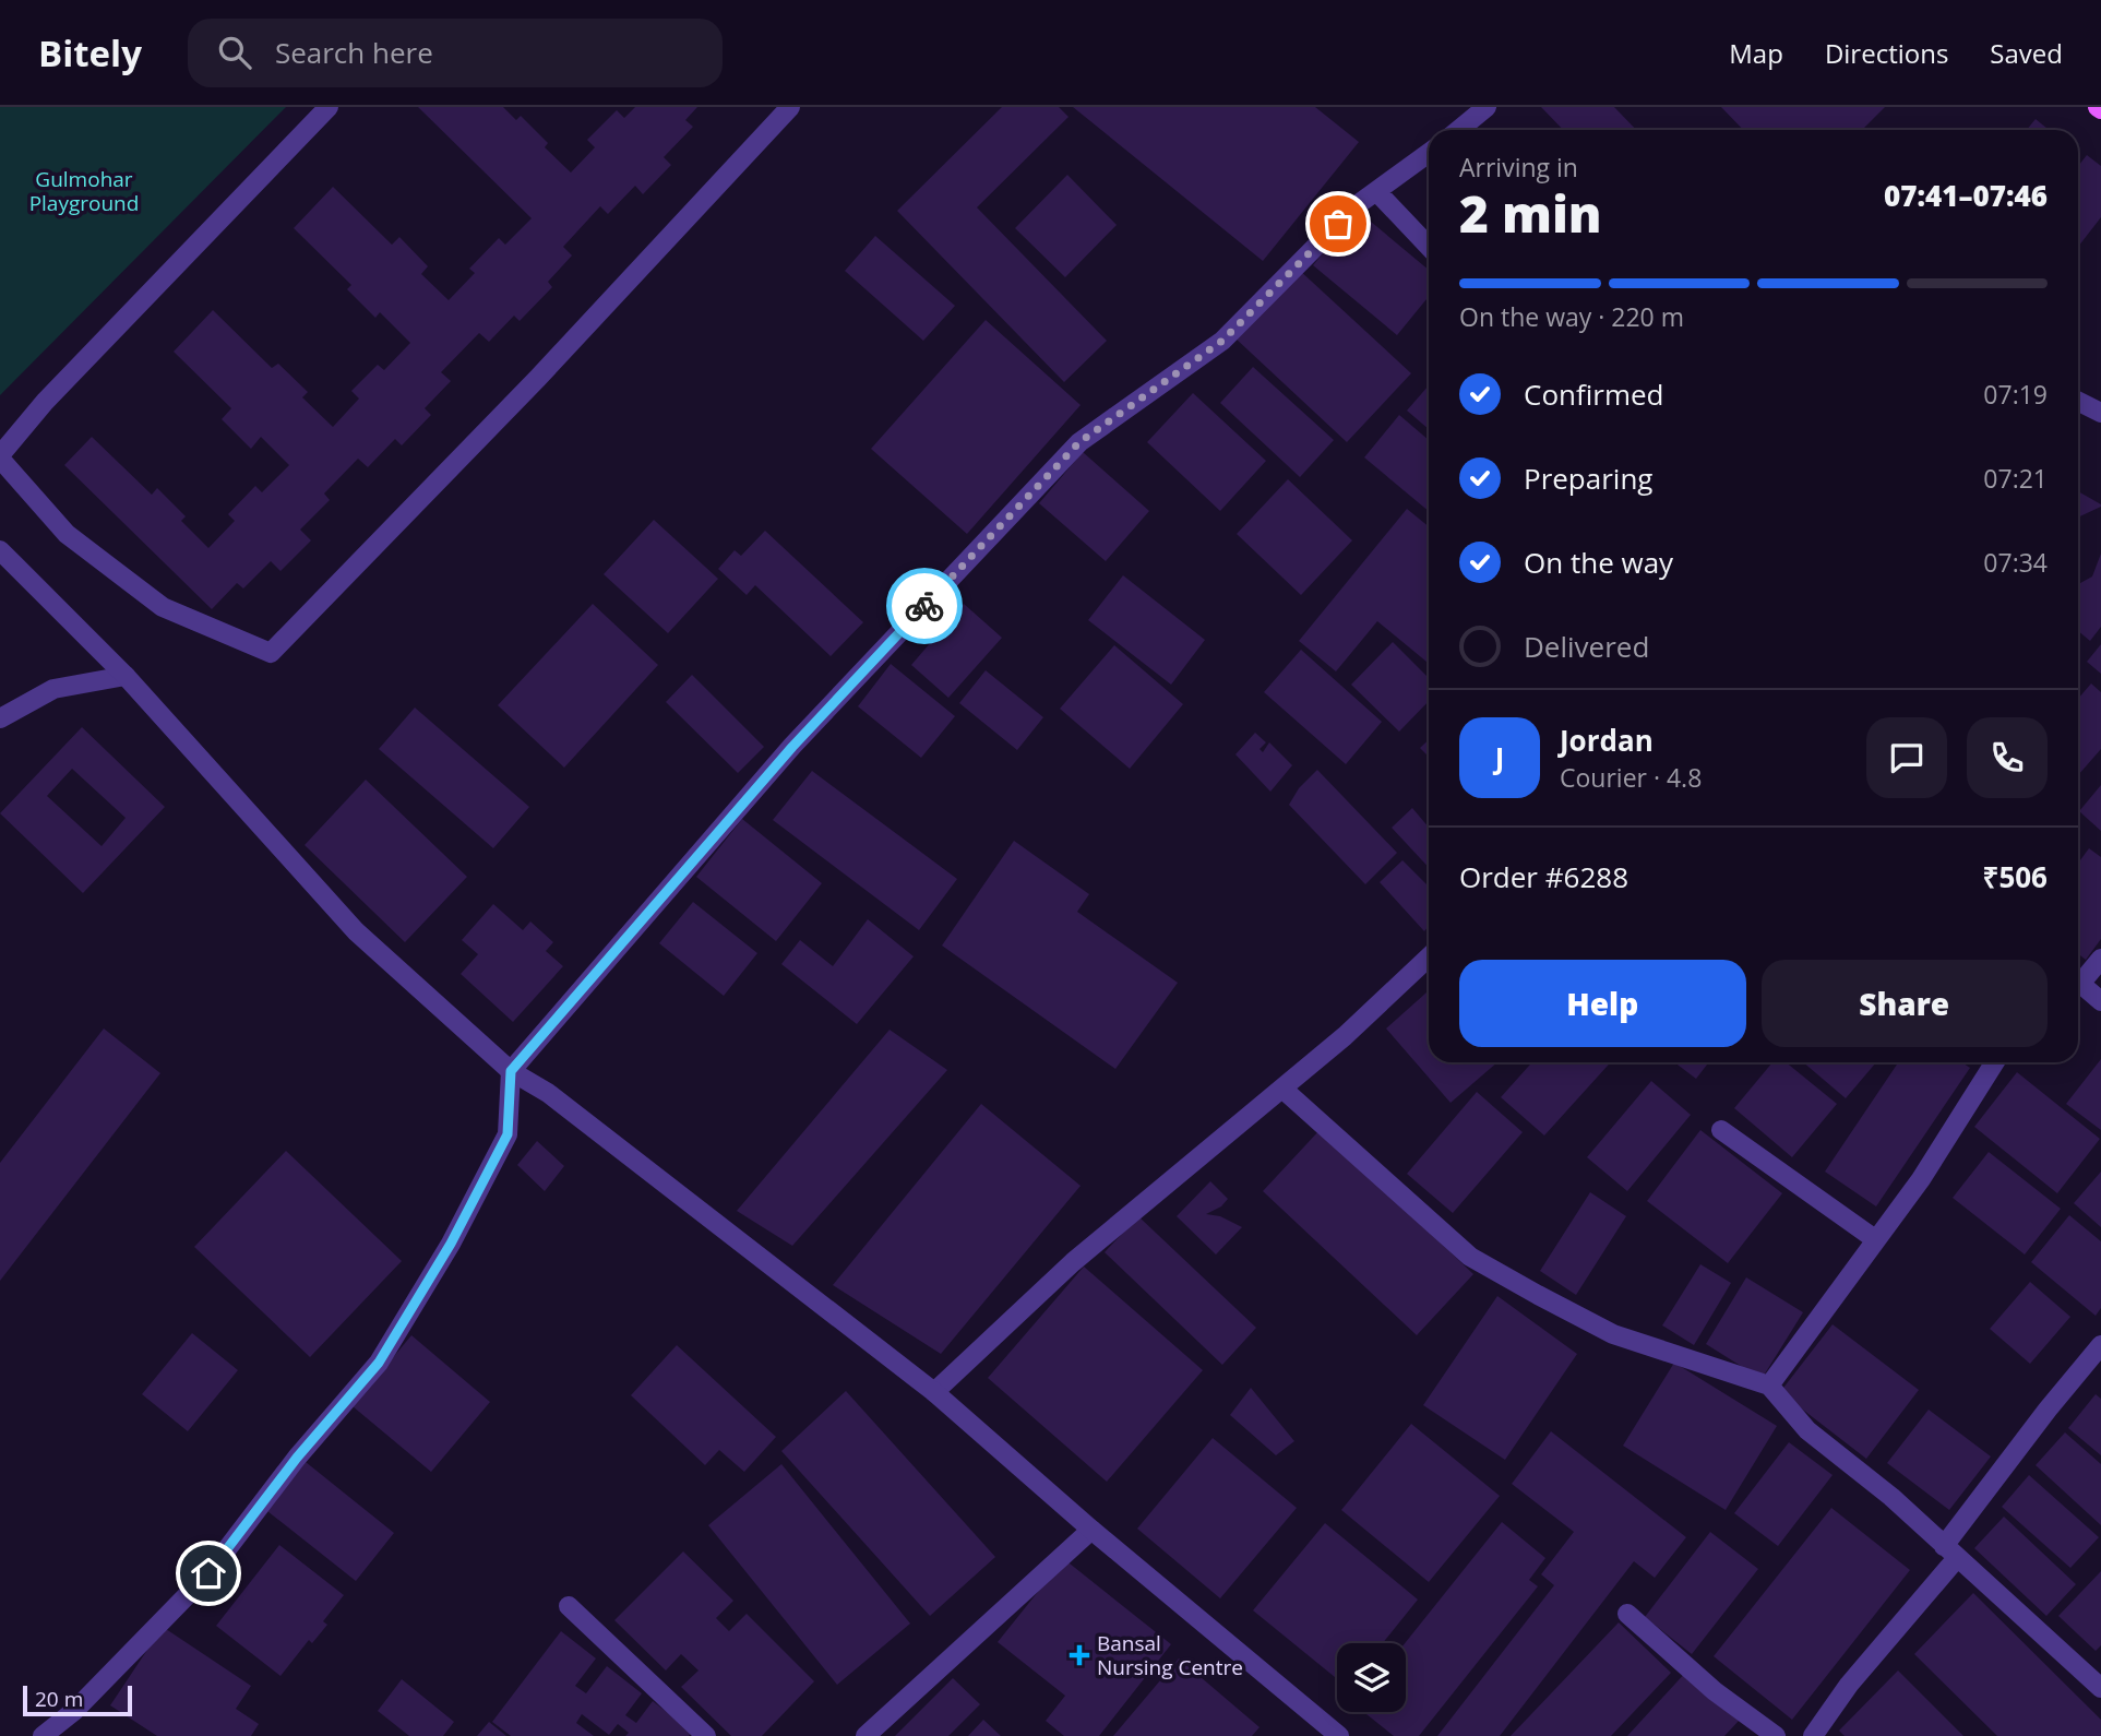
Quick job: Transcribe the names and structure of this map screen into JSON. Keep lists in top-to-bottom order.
{
  "parks": ["Gulmohar Playground"],
  "places": {
    "health": ["Bansal Nursing Centre"]
  },
  "scale_bar": "20 m",
  "page": {
    "header": "Bitely",
    "search": "Search here",
    "nav": ["Map", "Directions", "Saved"],
    "heading": ["2 min", "Arriving in", "07:41–07:46"],
    "panel": [
      "Jordan",
      "Courier · 4.8",
      "Order #6288",
      "₹506"
    ],
    "bar": "On the way · 220 m",
    "list": [
      ["Confirmed", "07:19"],
      ["Preparing", "07:21"],
      ["On the way", "07:34"],
      "Delivered"
    ],
    "round": "J",
    "buttons": ["Help", "Share"],
    "scale": "20 m"
  }
}
